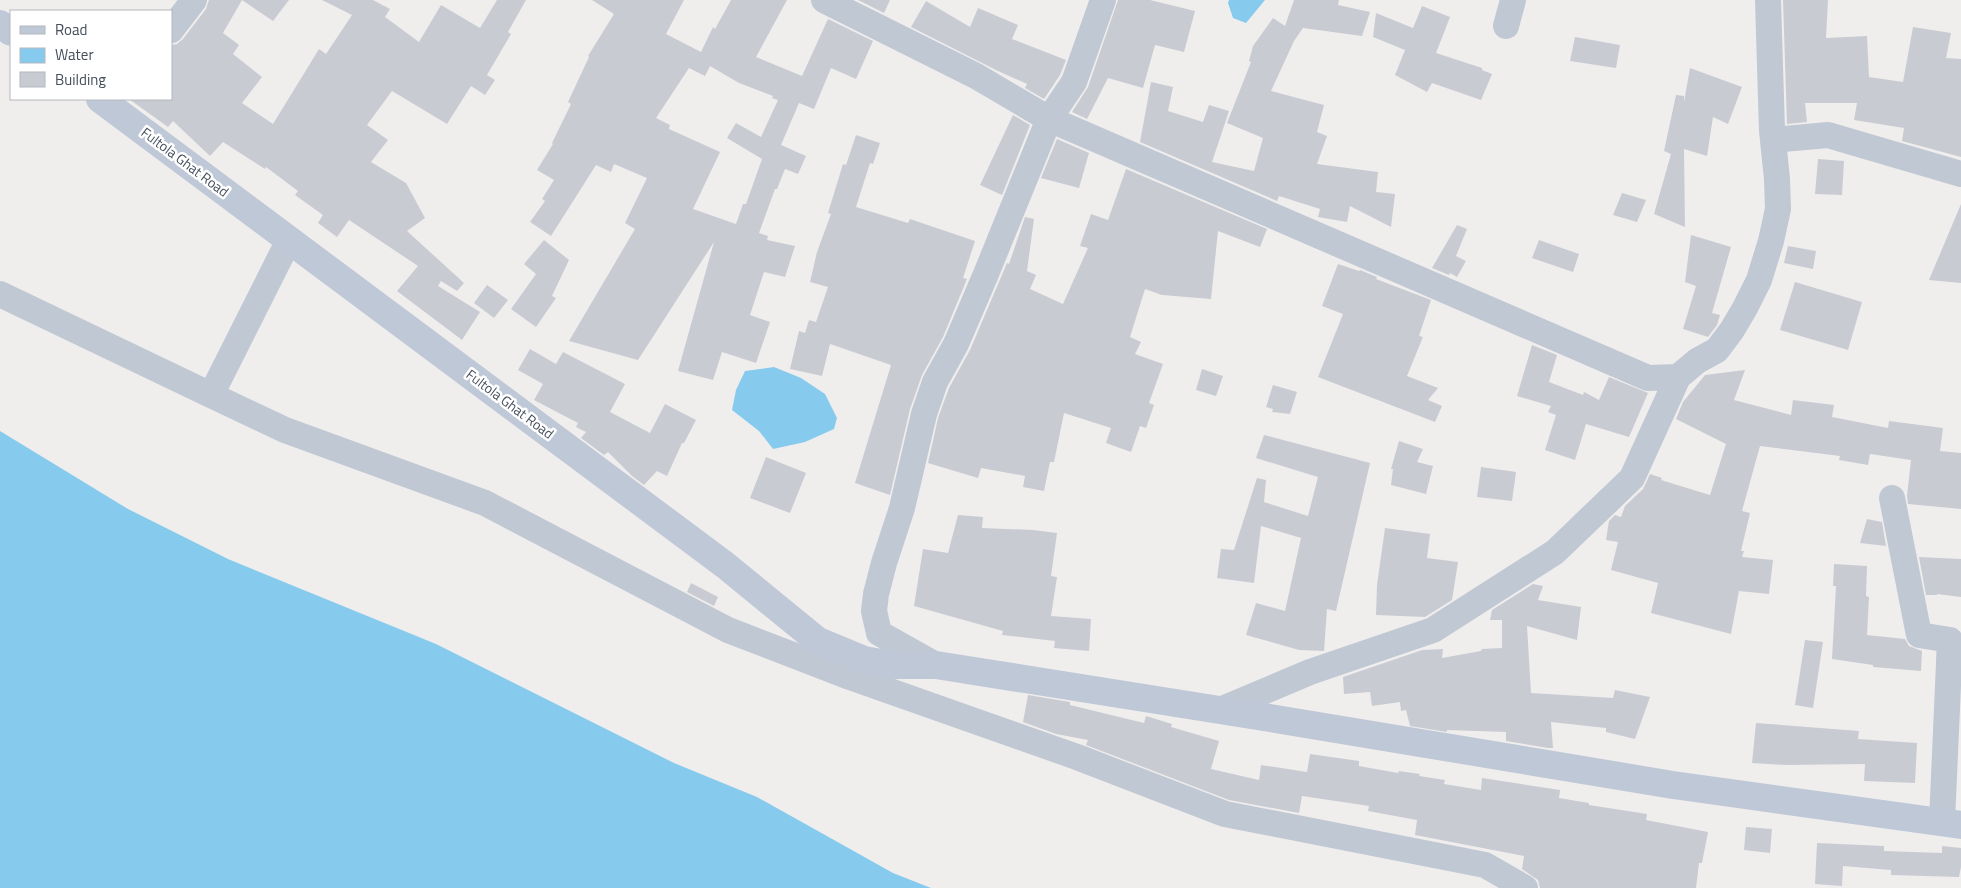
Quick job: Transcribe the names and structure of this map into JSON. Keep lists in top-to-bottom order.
{
  "streets": {
    "street": ["Fultola Ghat Road"]
  },
  "legend": ["Road", "Water", "Building"]
}
